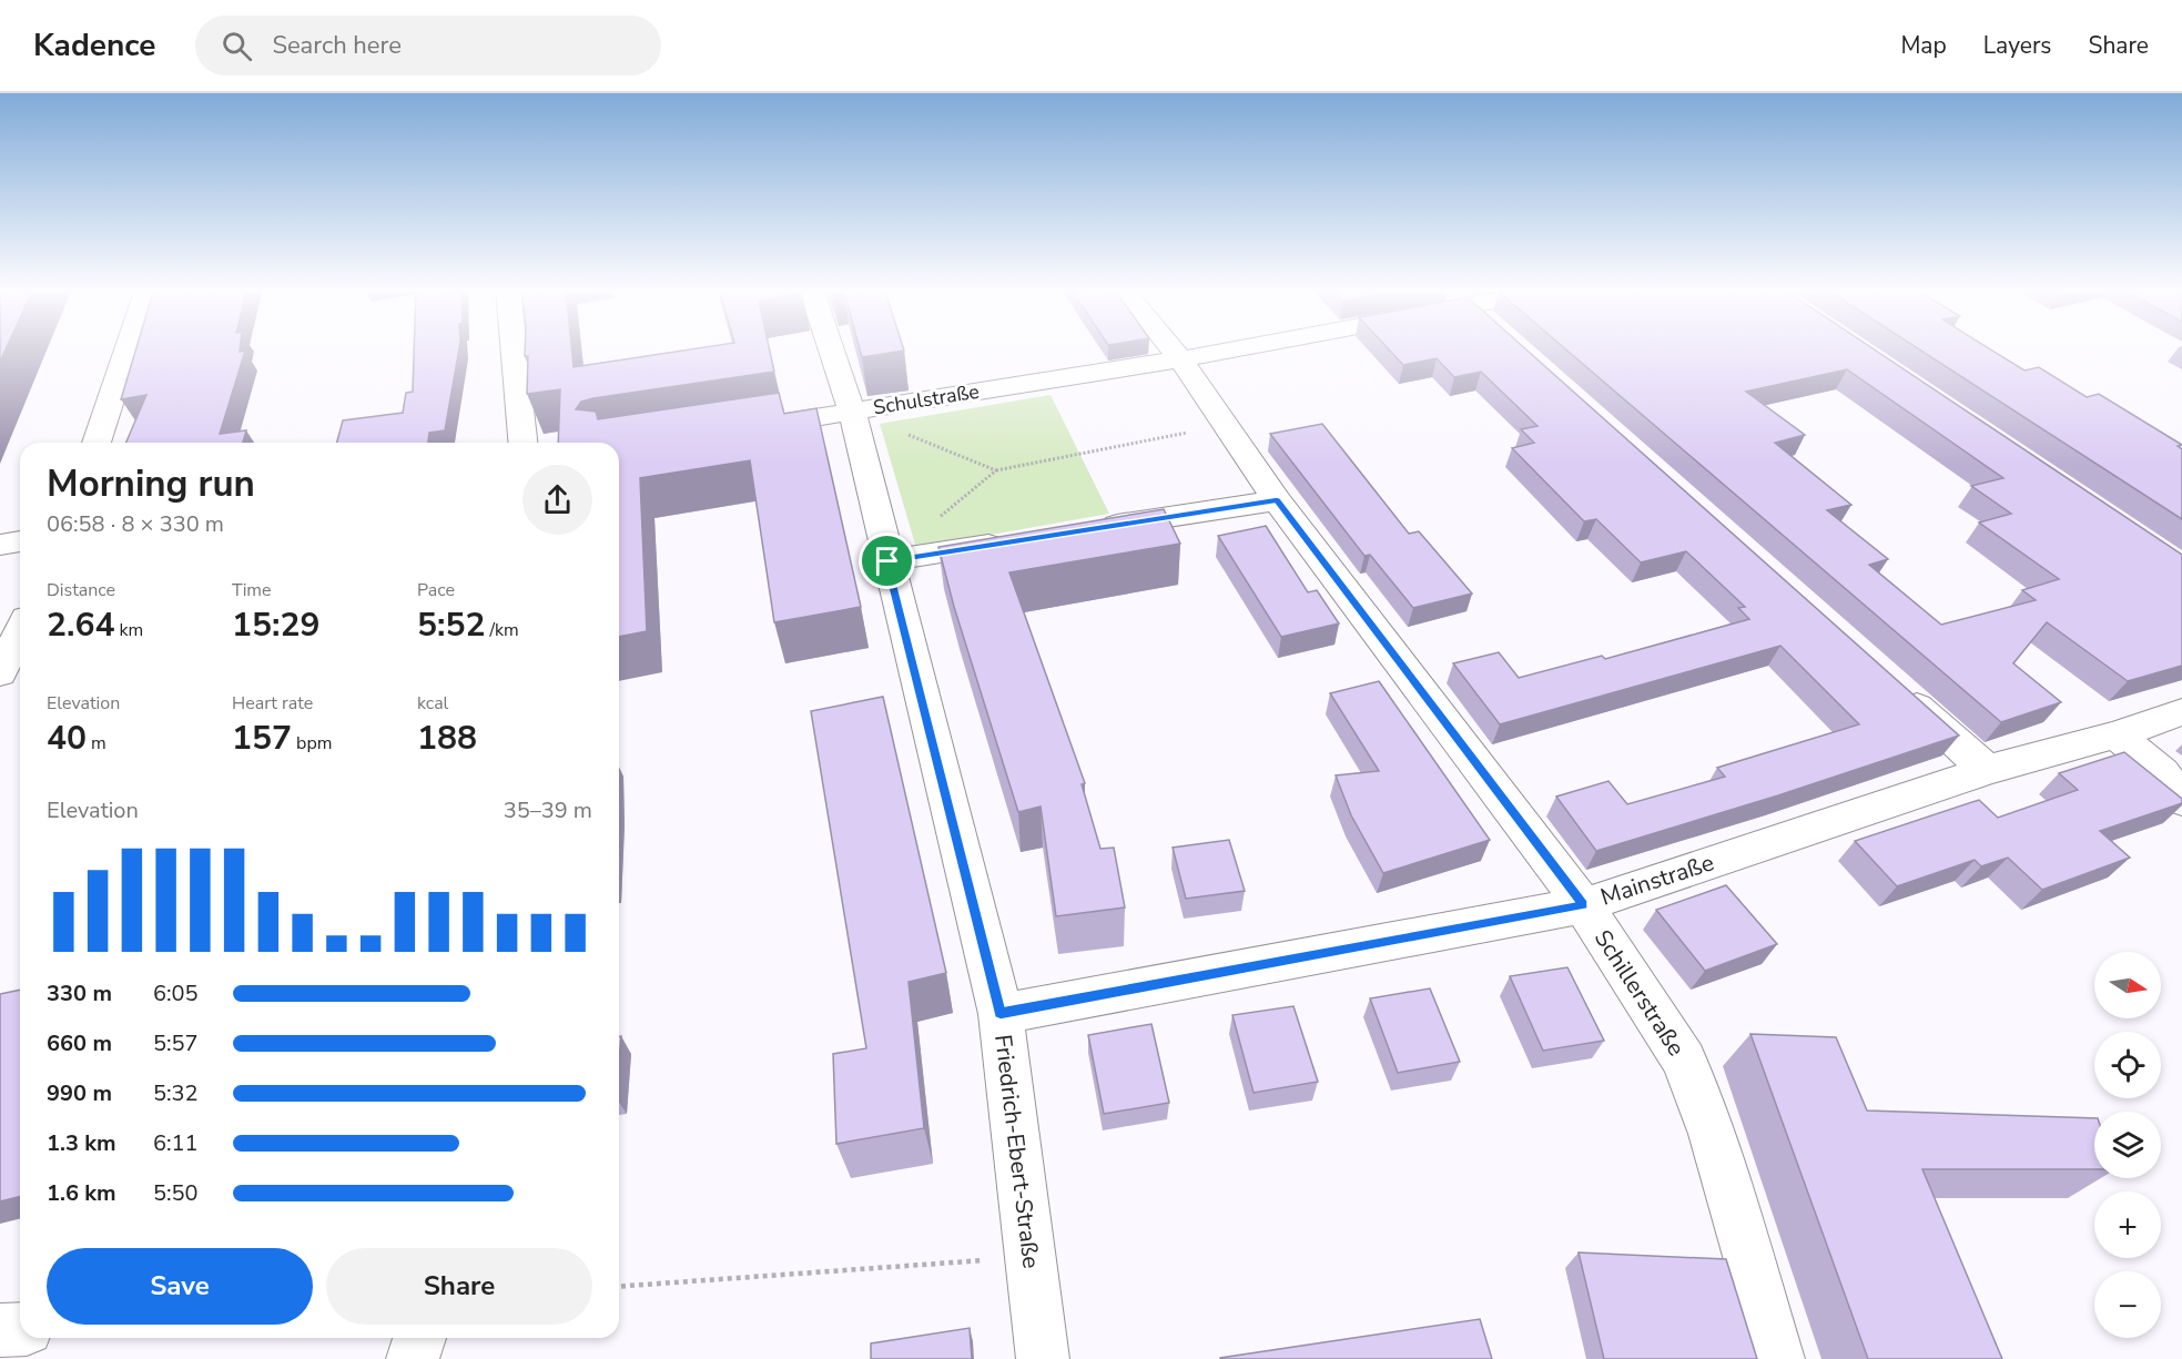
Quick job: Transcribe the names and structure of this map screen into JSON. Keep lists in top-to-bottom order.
{
  "streets": {
    "street": [
      "Schulstraße",
      "Mainstraße",
      "Schillerstraße",
      "Friedrich-Ebert-Straße"
    ]
  },
  "crossings": [
    ["Schulstraße", "Schillerstraße"],
    ["Schulstraße", "Friedrich-Ebert-Straße"],
    ["Mainstraße", "Schillerstraße"],
    ["Mainstraße", "Friedrich-Ebert-Straße"]
  ],
  "north": "right",
  "page": {
    "header": "Kadence",
    "search": "Search here",
    "nav": ["Map", "Layers", "Share"],
    "heading": ["Morning run", "06:58 · 8 × 330 m"],
    "stats": [
      ["Distance", "2.64 km"],
      ["Time", "15:29"],
      ["Pace", "5:52 /km"],
      ["Elevation", "40 m"],
      ["Heart rate", "157 bpm"],
      ["kcal", "188"]
    ],
    "chart": ["Elevation", "35–39 m"],
    "map_buttons": ["+", "−"],
    "list": [
      {
        "name": "330 m",
        "note": "6:05"
      },
      {
        "name": "660 m",
        "note": "5:57"
      },
      {
        "name": "990 m",
        "note": "5:32"
      },
      {
        "name": "1.3 km",
        "note": "6:11"
      },
      {
        "name": "1.6 km",
        "note": "5:50"
      }
    ],
    "buttons": ["Save", "Share"]
  }
}
